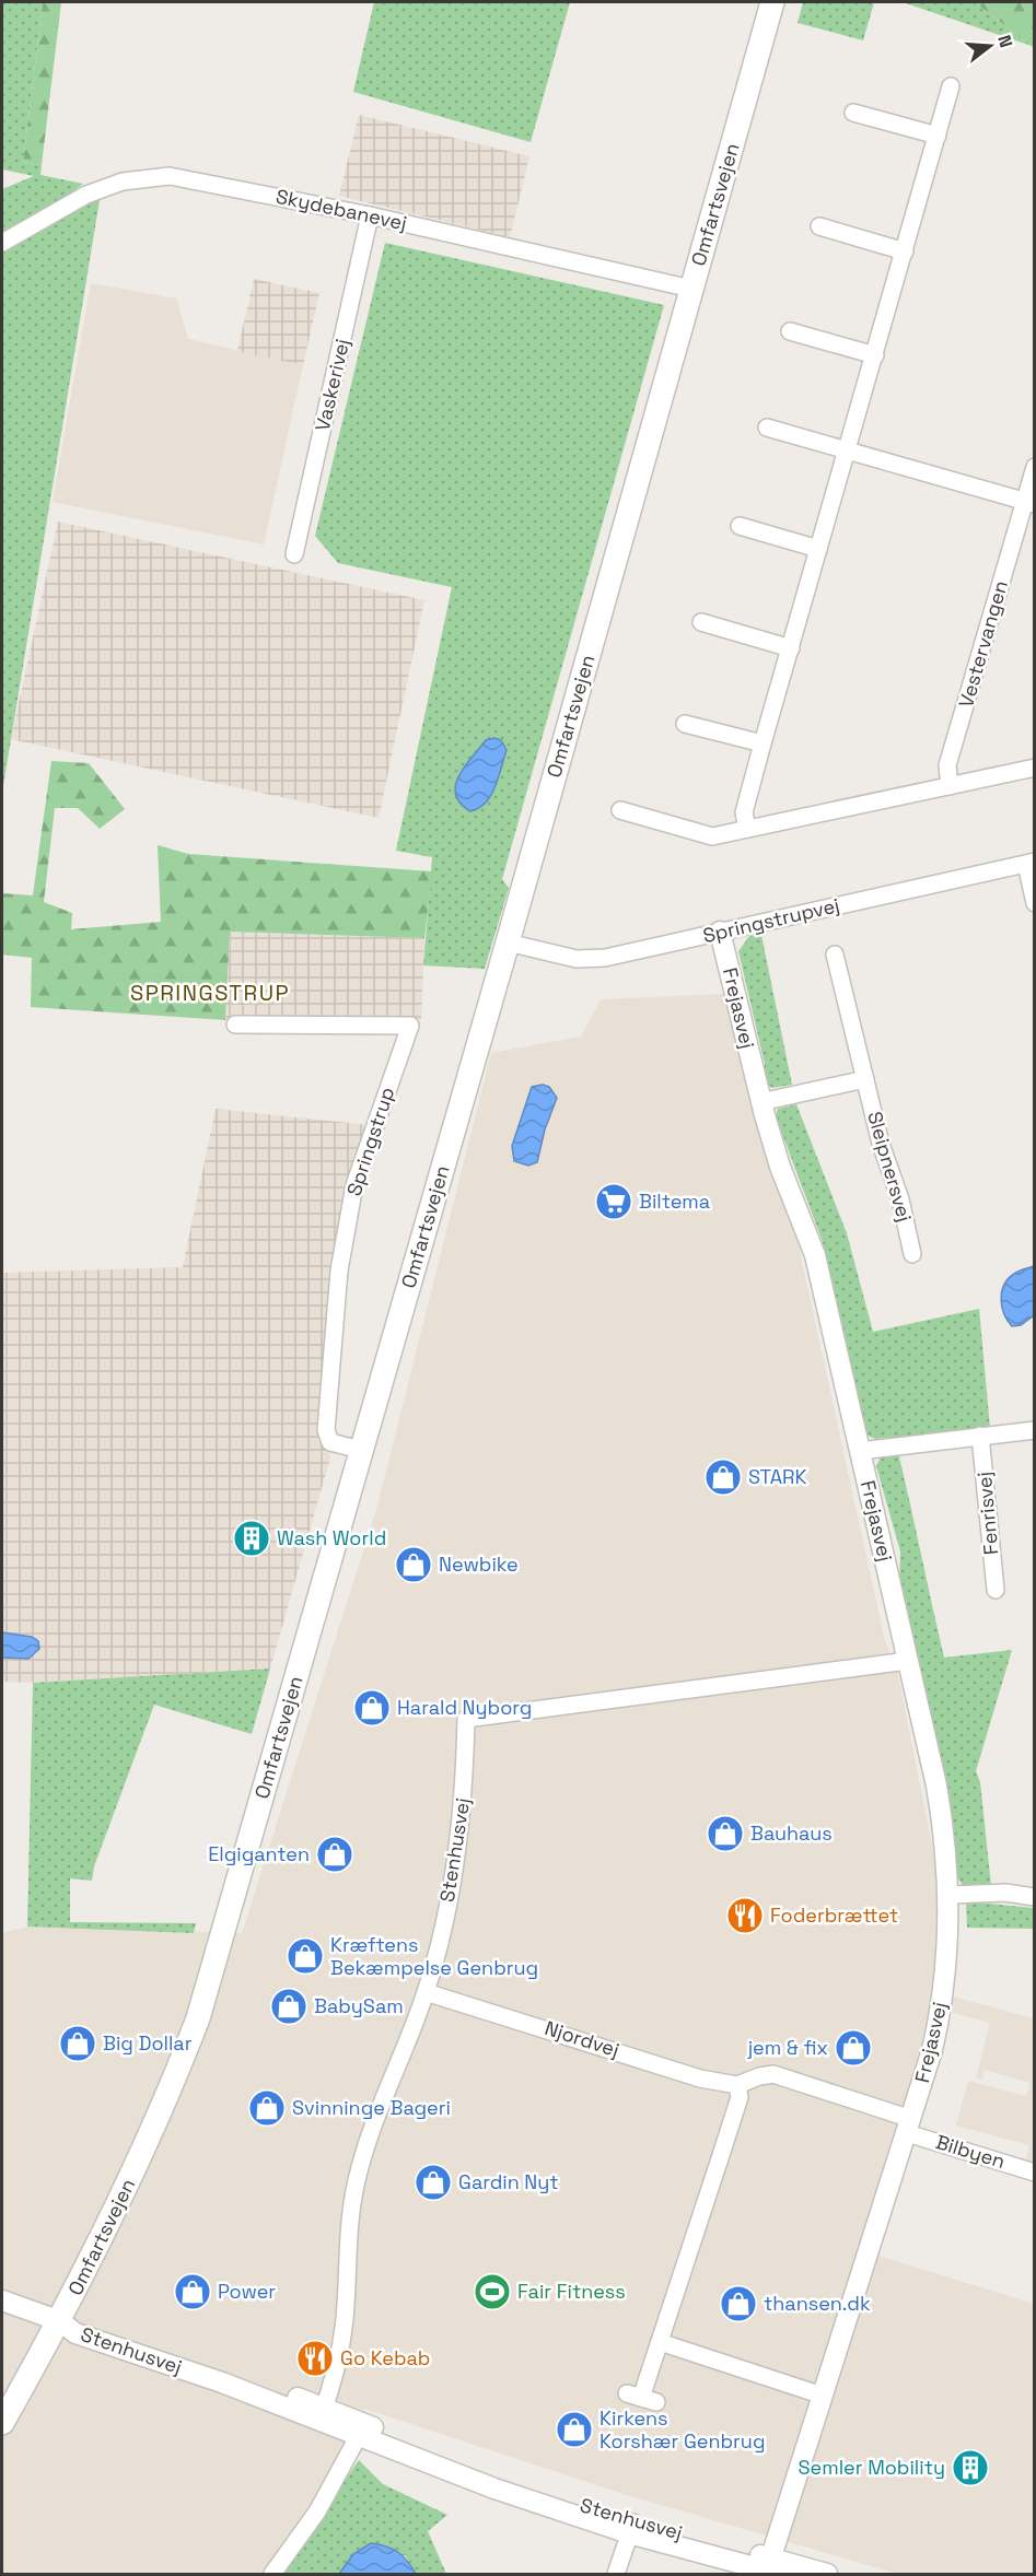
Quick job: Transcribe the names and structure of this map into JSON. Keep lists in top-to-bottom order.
{
  "streets": {
    "main road": ["Omfartsvejen"],
    "street": [
      "Skydebanevej",
      "Vaskerivej",
      "Vestervangen",
      "Springstrupvej",
      "Frejasvej",
      "Springstrup",
      "Sleipnersvej",
      "Fenrisvej",
      "Stenhusvej",
      "Njordvej",
      "Bilbyen"
    ]
  },
  "crossings": [
    ["Omfartsvejen", "Skydebanevej"],
    ["Omfartsvejen", "Springstrupvej"],
    ["Omfartsvejen", "Springstrup"],
    ["Omfartsvejen", "Stenhusvej"],
    ["Skydebanevej", "Vaskerivej"],
    ["Springstrupvej", "Frejasvej"],
    ["Frejasvej", "Stenhusvej"],
    ["Frejasvej", "Bilbyen"],
    ["Stenhusvej", "Njordvej"]
  ],
  "districts": ["SPRINGSTRUP"],
  "places": {
    "supermarket": ["Biltema"],
    "shop": [
      "STARK",
      "Newbike",
      "Harald Nyborg",
      "Bauhaus",
      "Elgiganten",
      "Kræftens Bekæmpelse Genbrug",
      "BabySam",
      "Big Dollar",
      "jem & fix",
      "Svinninge Bageri",
      "Gardin Nyt",
      "Power",
      "thansen.dk",
      "Kirkens Korshær Genbrug"
    ],
    "building": ["Wash World", "Semler Mobility"],
    "restaurant": ["Foderbrættet", "Go Kebab"],
    "sports": ["Fair Fitness"]
  },
  "north": "right"
}
